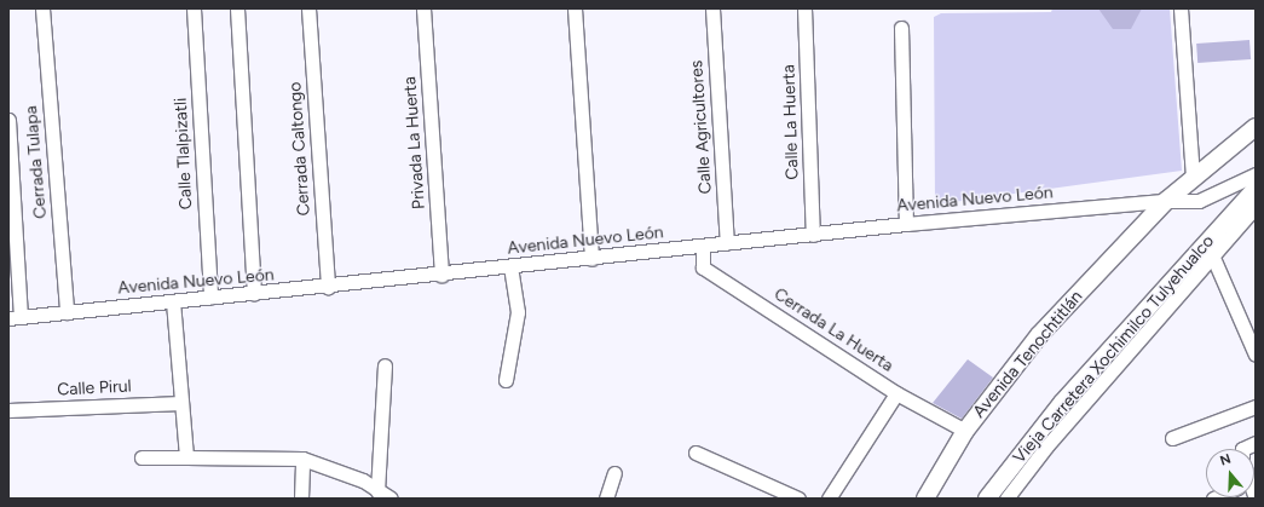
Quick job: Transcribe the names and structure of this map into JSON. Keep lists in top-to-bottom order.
{
  "streets": {
    "main road": ["Vieja Carretera Xochimilco Tulyehualco", "Avenida Tenochtitlán"],
    "street": [
      "Calle La Huerta",
      "Calle Agricultores",
      "Privada La Huerta",
      "Cerrada Caltongo",
      "Calle Tlalpizatli",
      "Cerrada Tulapa",
      "Avenida Nuevo León",
      "Cerrada La Huerta",
      "Calle Pirul"
    ]
  },
  "crossings": [
    ["Calle La Huerta", "Avenida Nuevo León"],
    ["Calle Agricultores", "Avenida Nuevo León"],
    ["Privada La Huerta", "Avenida Nuevo León"],
    ["Cerrada Caltongo", "Avenida Nuevo León"],
    ["Calle Tlalpizatli", "Avenida Nuevo León"],
    ["Cerrada Tulapa", "Avenida Nuevo León"],
    ["Avenida Nuevo León", "Cerrada La Huerta"],
    ["Avenida Nuevo León", "Avenida Tenochtitlán"],
    ["Cerrada La Huerta", "Avenida Tenochtitlán"]
  ],
  "north": "top"
}
